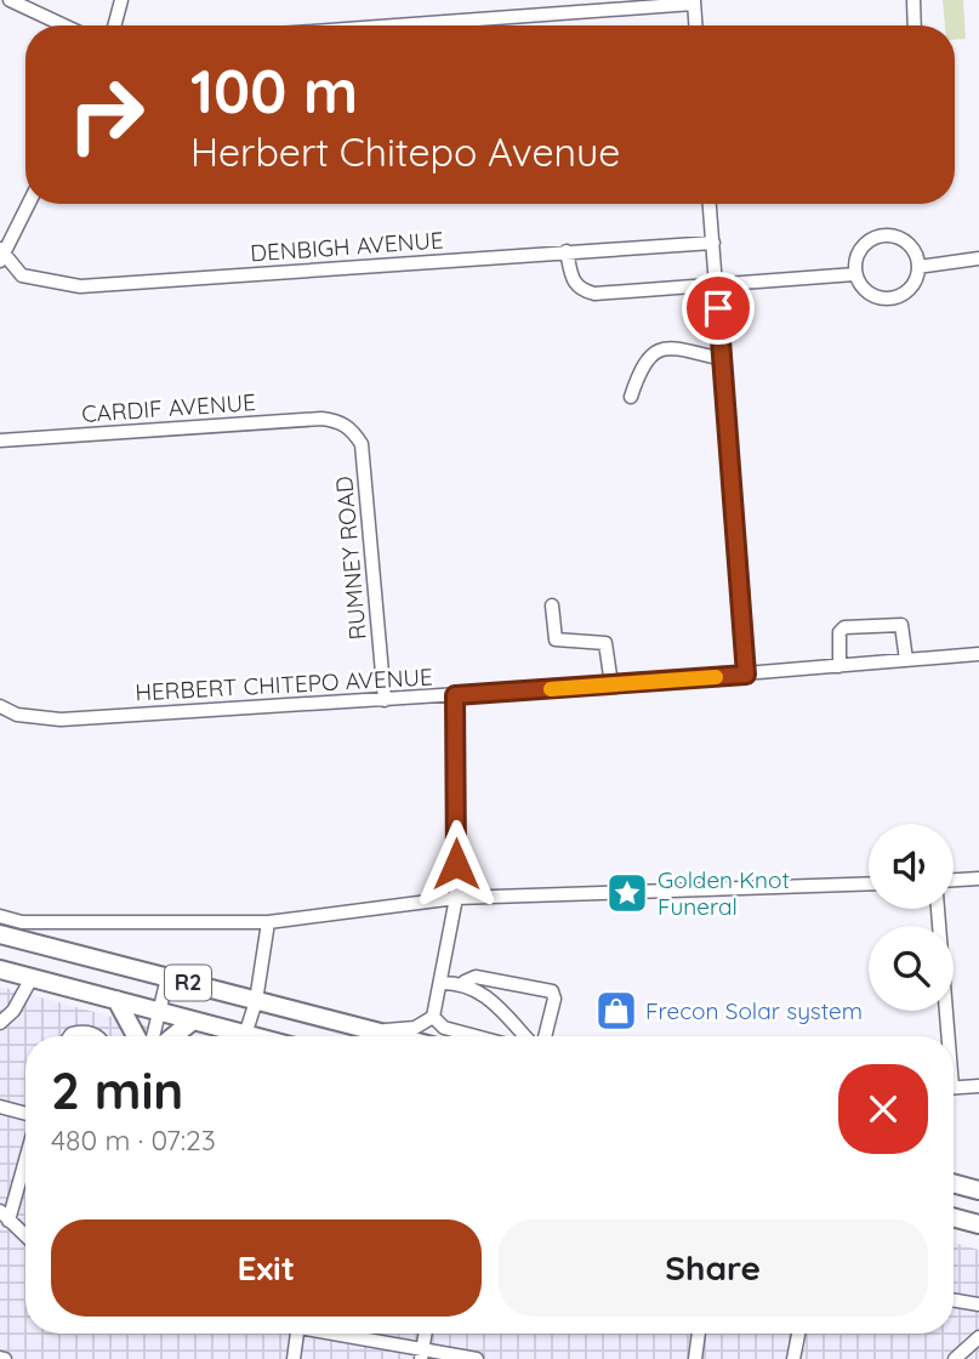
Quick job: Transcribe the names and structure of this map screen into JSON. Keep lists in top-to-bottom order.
{
  "streets": {
    "highway": ["R2"],
    "street": [
      "DENBIGH AVENUE",
      "CARDIF AVENUE",
      "RUMNEY ROAD",
      "HERBERT CHITEPO AVENUE"
    ]
  },
  "crossings": [
    ["CARDIF AVENUE", "RUMNEY ROAD"],
    ["RUMNEY ROAD", "HERBERT CHITEPO AVENUE"]
  ],
  "places": {
    "place": ["Golden Knot Funeral"],
    "shop": ["Frecon Solar system"]
  },
  "page": {
    "turn": ["100 m", "Herbert Chitepo Avenue"],
    "heading": ["2 min", "480 m · 07:23"],
    "buttons": ["Exit", "Share"]
  }
}
